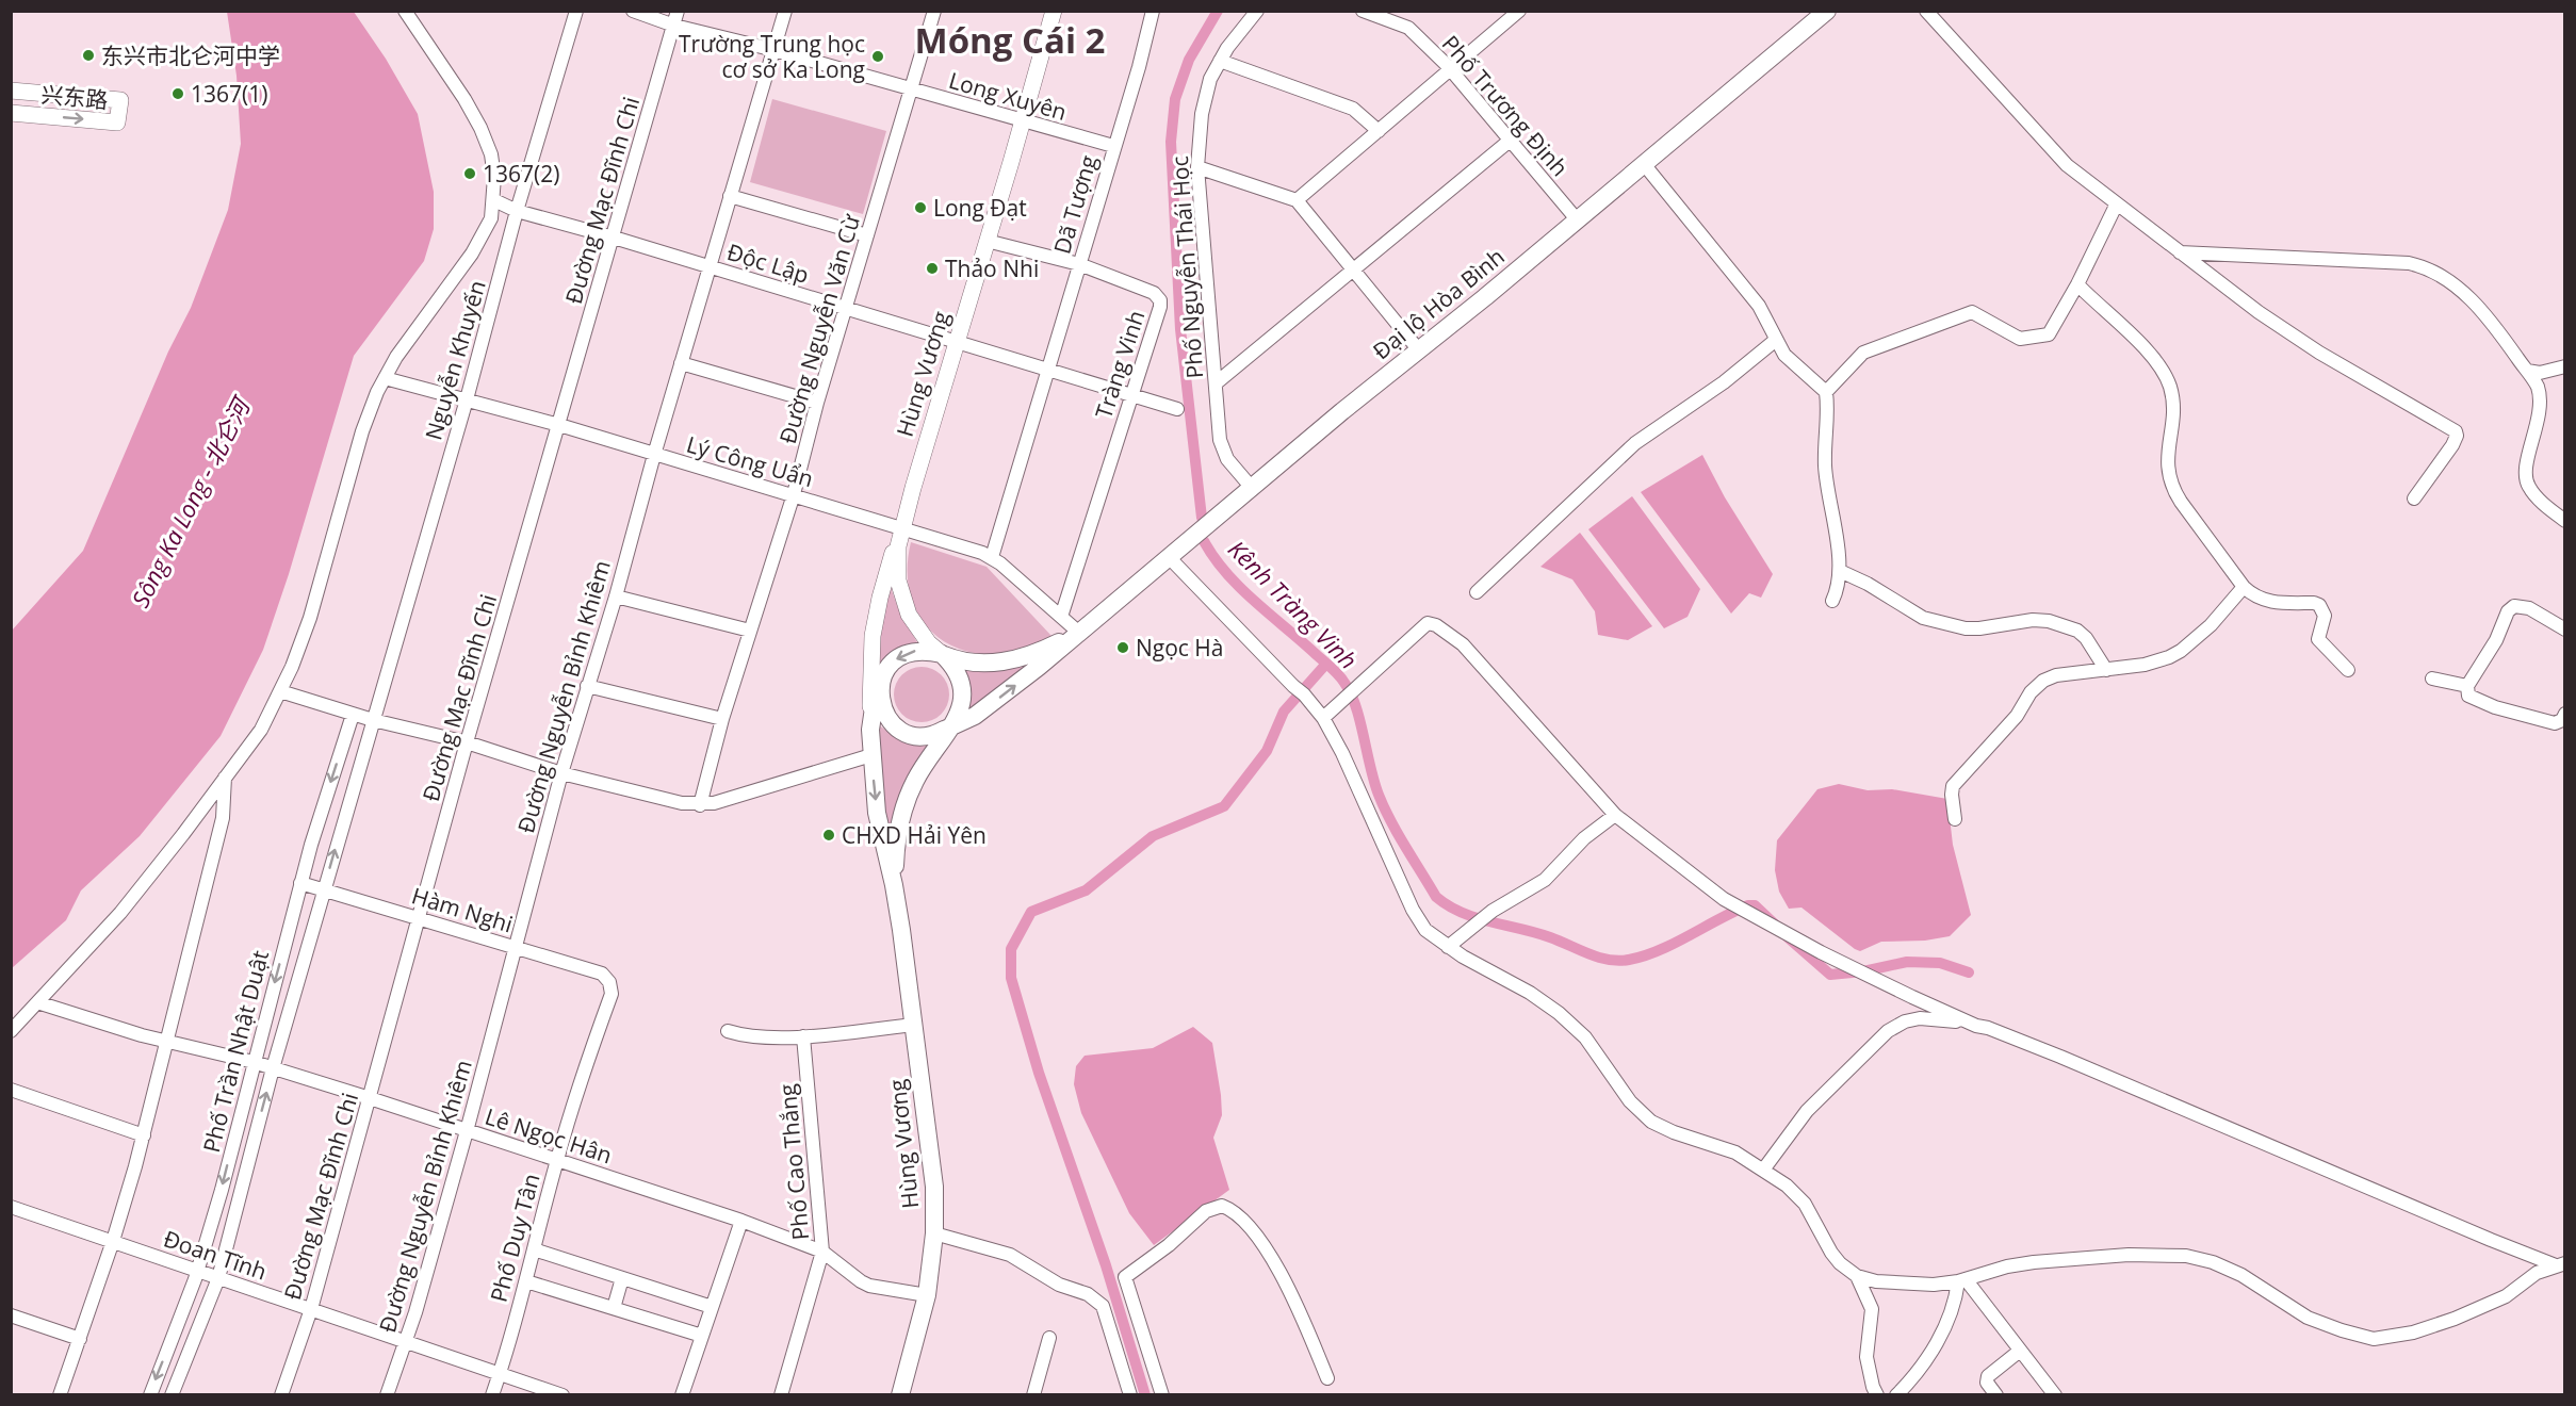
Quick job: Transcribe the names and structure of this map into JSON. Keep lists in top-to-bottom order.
{
  "streets": {
    "highway": ["Đại lộ Hòa Bình", "Hùng Vương"],
    "main road": ["兴东路"],
    "street": [
      "Long Xuyên",
      "Phố Trương Định",
      "Đường Mạc Đĩnh Chi",
      "Dã Tượng",
      "Độc Lập",
      "Phố Nguyễn Thái Học",
      "Đường Nguyễn Văn Cừ",
      "Nguyễn Khuyến",
      "Tràng Vinh",
      "Lý Công Uẩn",
      "Đường Nguyễn Bỉnh Khiêm",
      "Hàm Nghi",
      "Phố Trần Nhật Duật",
      "Lê Ngọc Hân",
      "Phố Cao Thắng",
      "Phố Duy Tân",
      "Đoan Tĩnh"
    ]
  },
  "crossings": [
    ["Long Xuyên", "Đường Mạc Đĩnh Chi"],
    ["Long Xuyên", "Dã Tượng"],
    ["Long Xuyên", "Đường Nguyễn Văn Cừ"],
    ["Long Xuyên", "Hùng Vương"],
    ["Long Xuyên", "Đường Nguyễn Bỉnh Khiêm"],
    ["Phố Trương Định", "Đại lộ Hòa Bình"],
    ["Đường Mạc Đĩnh Chi", "Độc Lập"],
    ["Đường Mạc Đĩnh Chi", "Lý Công Uẩn"],
    ["Đường Mạc Đĩnh Chi", "Hàm Nghi"],
    ["Đường Mạc Đĩnh Chi", "Lê Ngọc Hân"],
    ["Đường Mạc Đĩnh Chi", "Đoan Tĩnh"],
    ["Dã Tượng", "Độc Lập"],
    ["Dã Tượng", "Tràng Vinh"],
    ["Dã Tượng", "Lý Công Uẩn"],
    ["Độc Lập", "Đường Nguyễn Văn Cừ"],
    ["Độc Lập", "Nguyễn Khuyến"],
    ["Độc Lập", "Tràng Vinh"],
    ["Độc Lập", "Hùng Vương"],
    ["Độc Lập", "Đường Nguyễn Bỉnh Khiêm"],
    ["Phố Nguyễn Thái Học", "Đại lộ Hòa Bình"],
    ["Đại lộ Hòa Bình", "Lý Công Uẩn"],
    ["Đường Nguyễn Văn Cừ", "Lý Công Uẩn"],
    ["Nguyễn Khuyến", "Lý Công Uẩn"],
    ["Nguyễn Khuyến", "Phố Trần Nhật Duật"],
    ["Tràng Vinh", "Hùng Vương"],
    ["Tràng Vinh", "Lý Công Uẩn"],
    ["Hùng Vương", "Lý Công Uẩn"],
    ["Hùng Vương", "Lê Ngọc Hân"],
    ["Lý Công Uẩn", "Đường Nguyễn Bỉnh Khiêm"],
    ["Đường Nguyễn Bỉnh Khiêm", "Hàm Nghi"],
    ["Đường Nguyễn Bỉnh Khiêm", "Lê Ngọc Hân"],
    ["Đường Nguyễn Bỉnh Khiêm", "Đoan Tĩnh"],
    ["Hàm Nghi", "Phố Trần Nhật Duật"],
    ["Hàm Nghi", "Phố Duy Tân"],
    ["Phố Trần Nhật Duật", "Lê Ngọc Hân"],
    ["Phố Trần Nhật Duật", "Đoan Tĩnh"],
    ["Lê Ngọc Hân", "Phố Cao Thắng"],
    ["Lê Ngọc Hân", "Phố Duy Tân"],
    ["Phố Duy Tân", "Đoan Tĩnh"]
  ],
  "districts": ["Móng Cái 2"],
  "water": ["Sông Ka Long - 北仑河", "Kênh Tràng Vinh"],
  "places": [
    "东兴市北仑河中学",
    "Trường Trung học cơ sở Ka Long",
    "1367(1)",
    "1367(2)",
    "Long Đạt",
    "Thảo Nhi",
    "Ngọc Hà",
    "CHXD Hải Yên"
  ]
}
